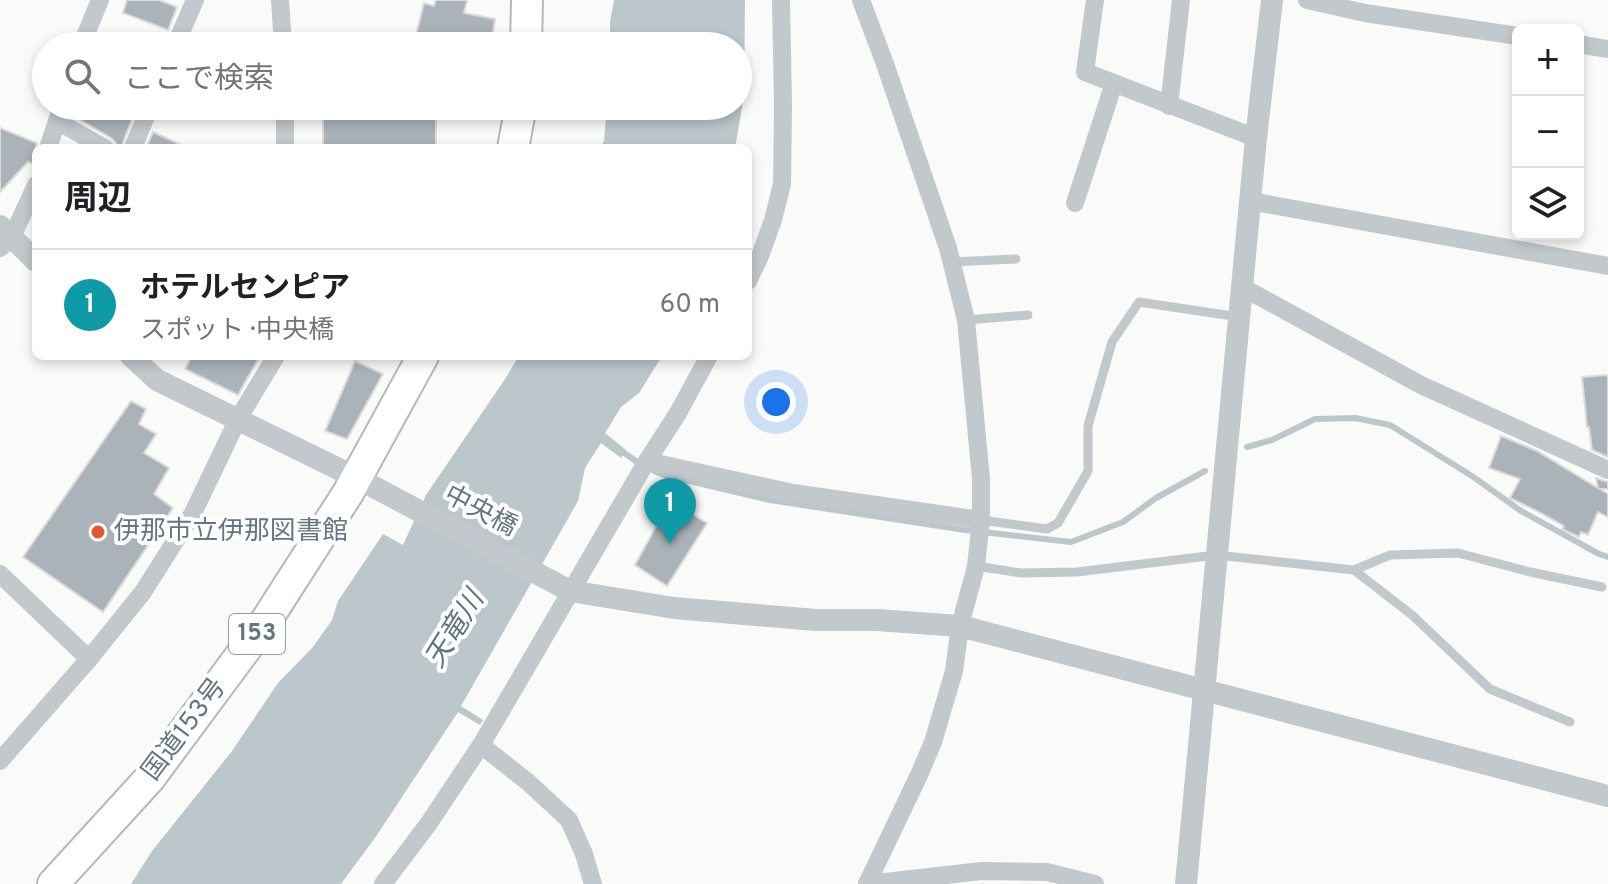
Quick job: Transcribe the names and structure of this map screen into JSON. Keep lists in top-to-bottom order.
{
  "streets": {
    "highway": ["153", "国道153号"],
    "street": ["中央橋"]
  },
  "crossings": [
    ["中央橋", "国道153号"]
  ],
  "water": ["天竜川"],
  "places": ["伊那市立伊那図書館"],
  "page": {
    "map_buttons": ["+", "−"],
    "search": "ここで検索",
    "heading": "周辺",
    "list": [
      {
        "mark": "1",
        "name": "ホテルセンピア",
        "note": "スポット · 中央橋",
        "value": "60 m"
      }
    ],
    "pins": "1"
  }
}
